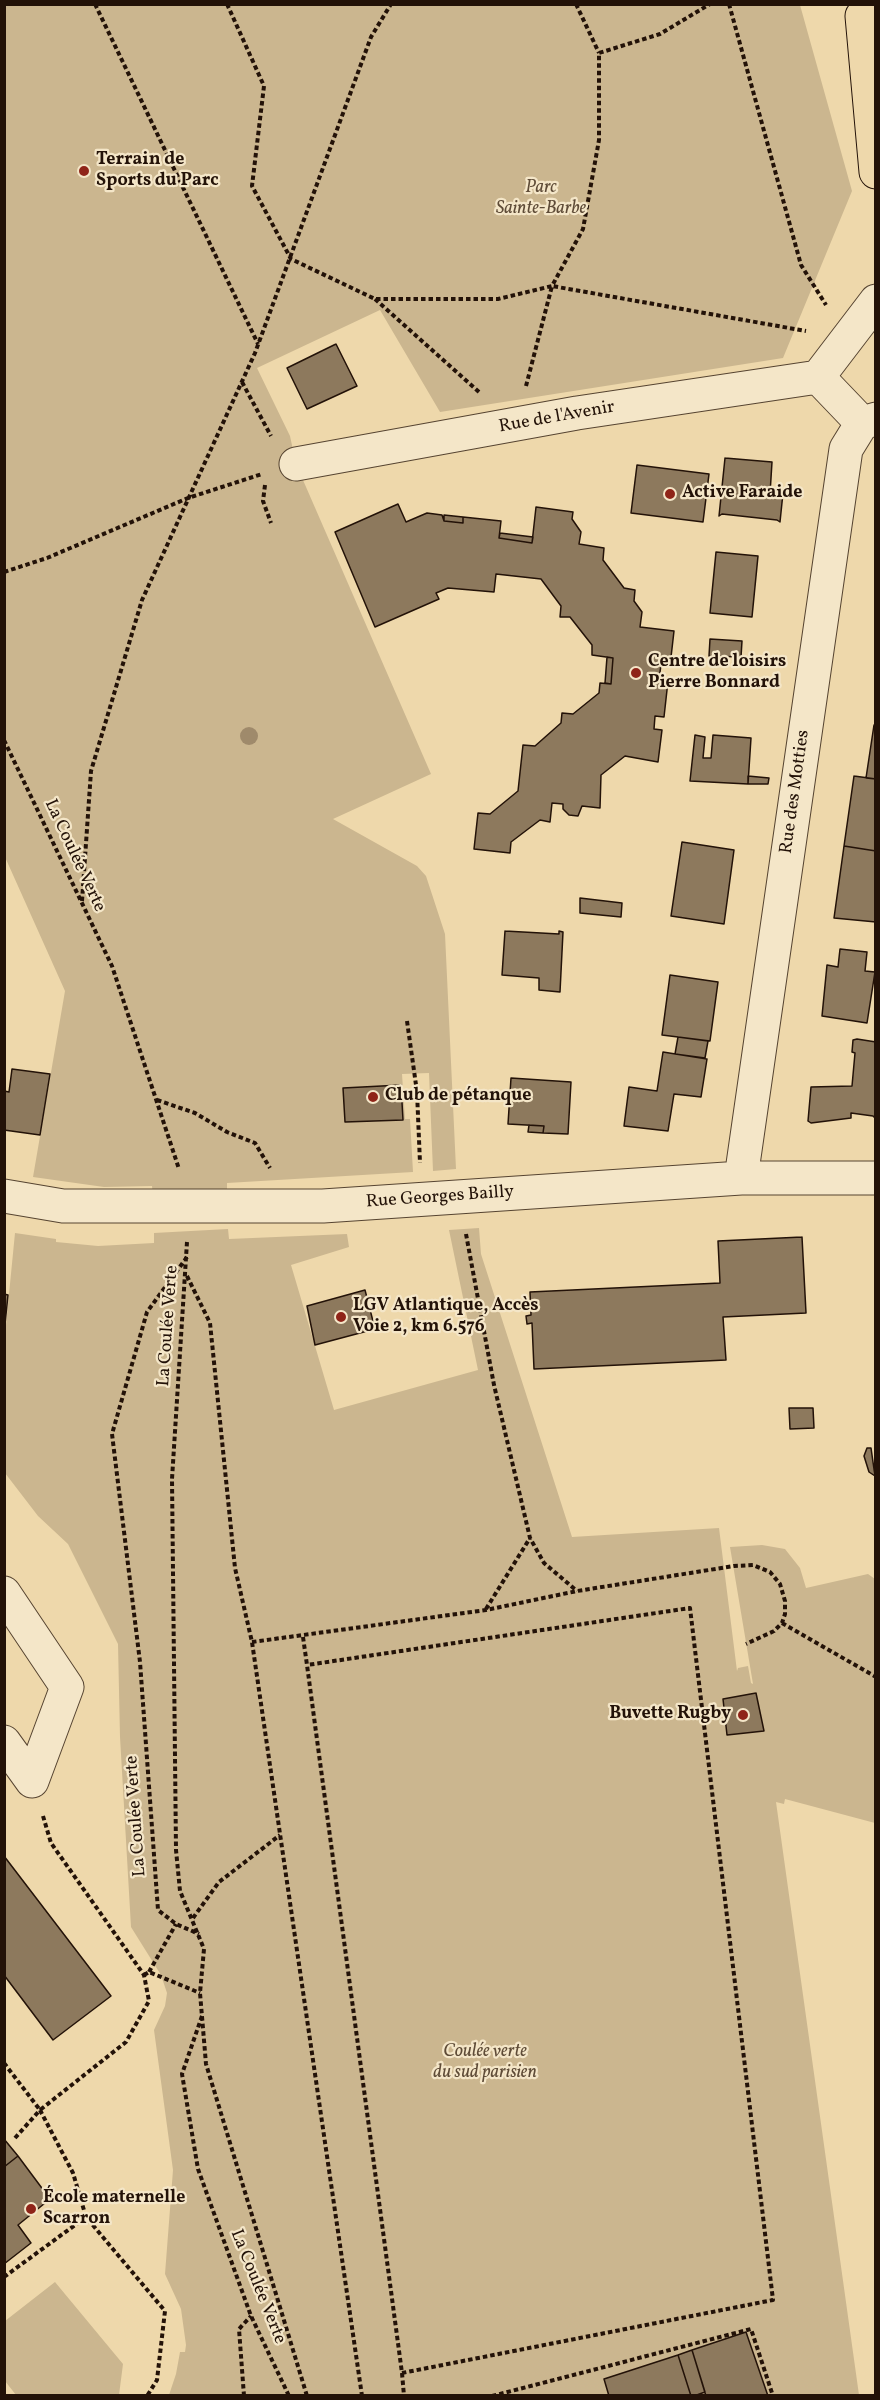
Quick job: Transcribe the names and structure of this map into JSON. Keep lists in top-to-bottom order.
{
  "streets": {
    "street": ["Rue de l'Avenir", "Rue des Motties", "Rue Georges Bailly"],
    "path": ["La Coulée Verte"]
  },
  "crossings": [
    ["Rue des Motties", "Rue Georges Bailly"]
  ],
  "parks": ["Parc Sainte-Barbe", "Coulée verte du sud parisien"],
  "places": [
    "Terrain de Sports du Parc",
    "Active Faraide",
    "Centre de loisirs Pierre Bonnard",
    "Club de pétanque",
    "LGV Atlantique, Accès Voie 2, km 6.576",
    "Buvette Rugby",
    "École maternelle Scarron"
  ]
}
